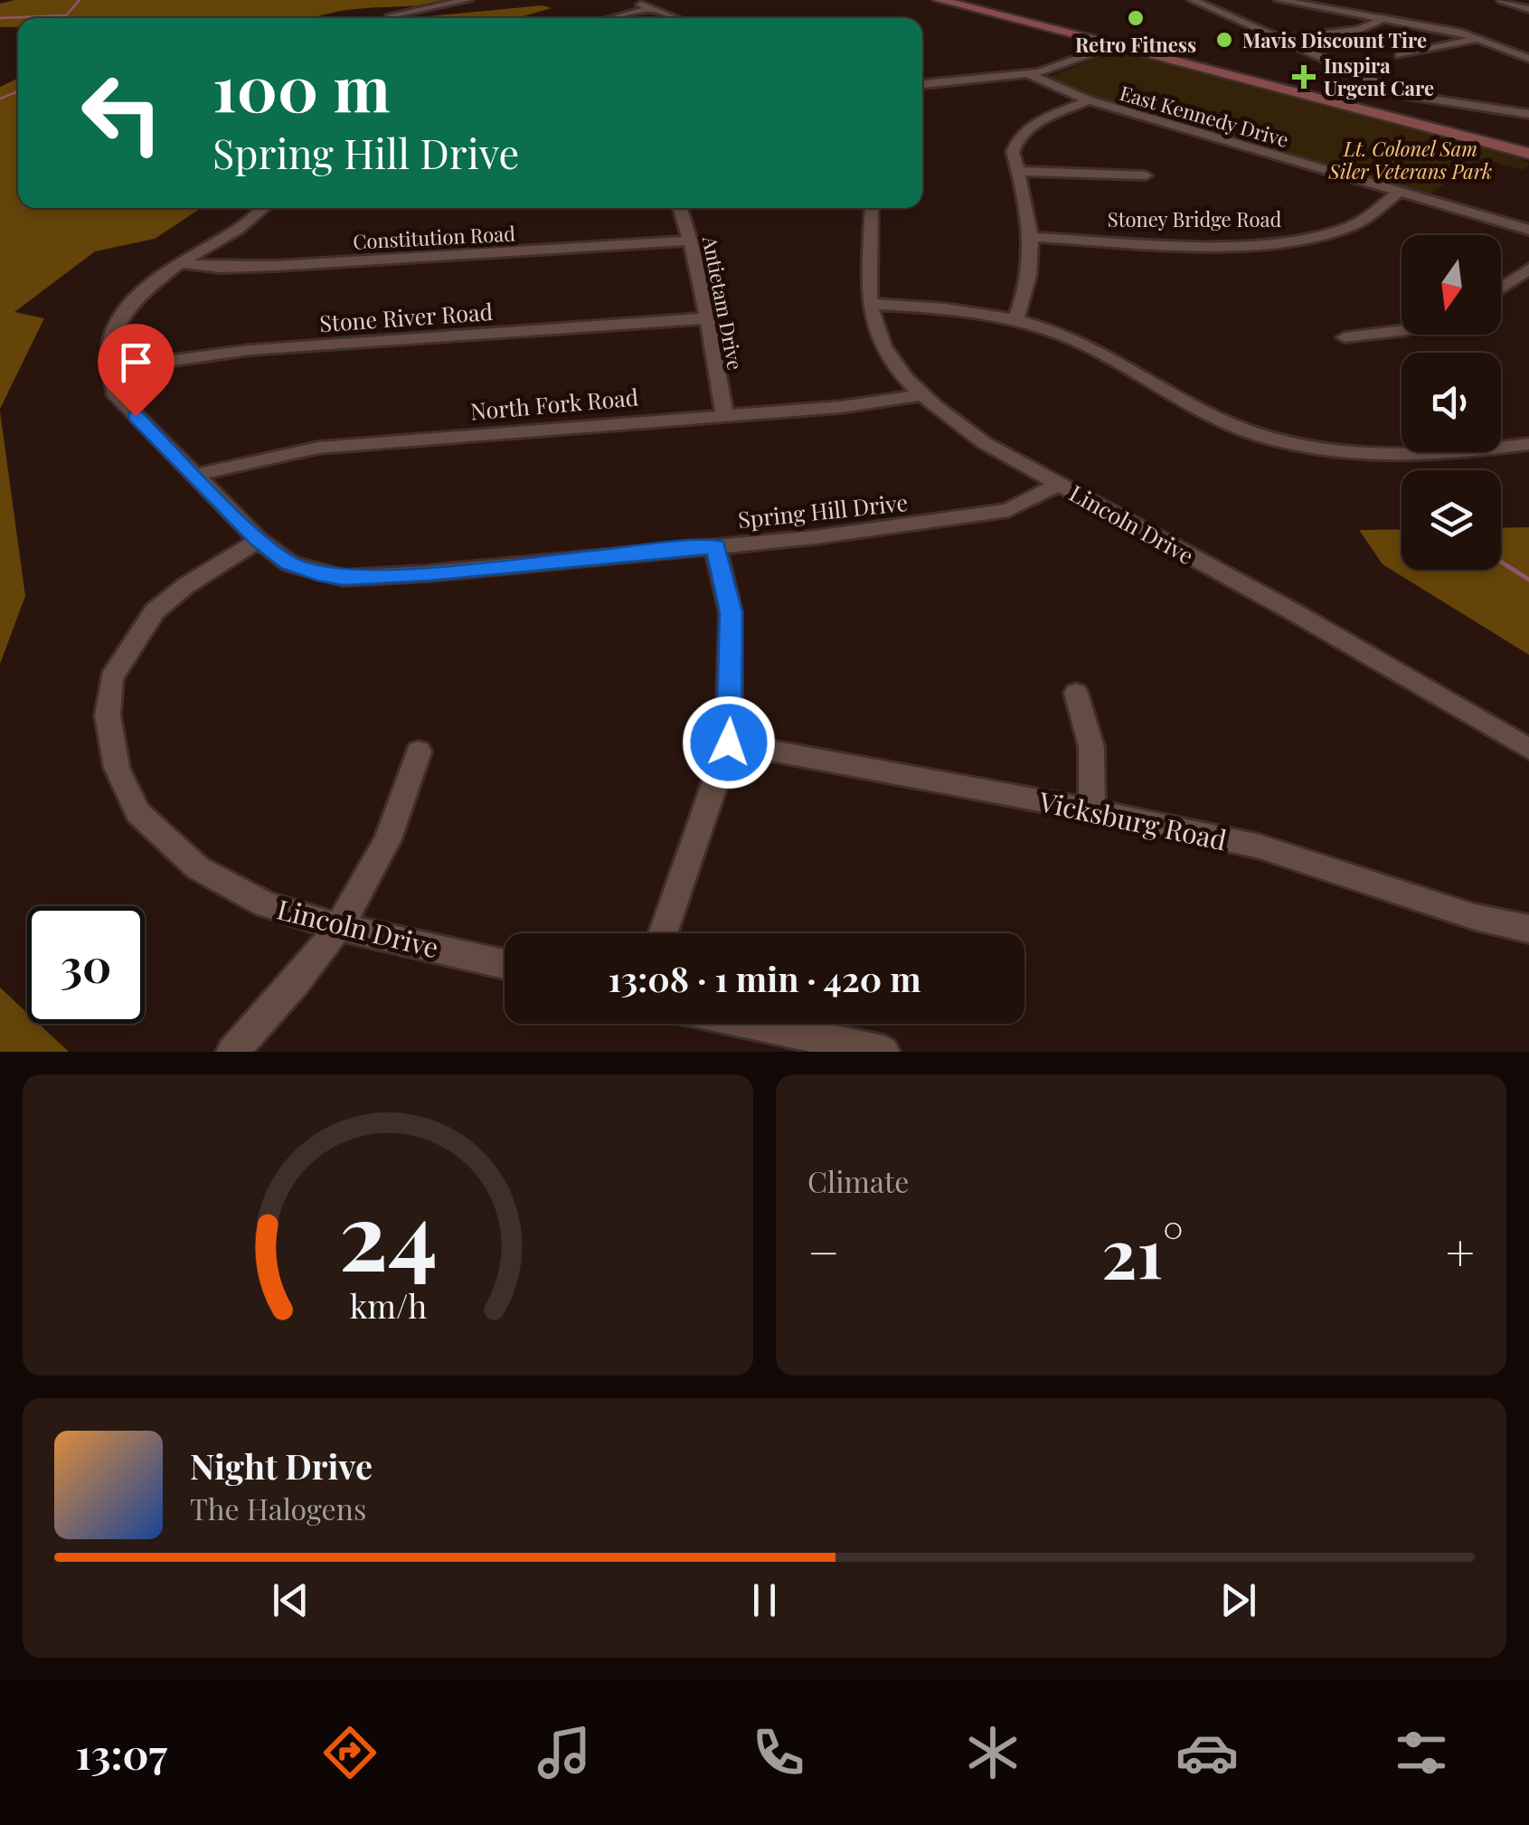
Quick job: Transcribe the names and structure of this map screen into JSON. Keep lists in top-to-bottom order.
{
  "streets": {
    "street": [
      "East Kennedy Drive",
      "Stoney Bridge Road",
      "Constitution Road",
      "Antietam Drive",
      "Stone River Road",
      "North Fork Road",
      "Spring Hill Drive",
      "Lincoln Drive",
      "Vicksburg Road"
    ]
  },
  "crossings": [
    ["East Kennedy Drive", "Stoney Bridge Road"],
    ["Constitution Road", "Antietam Drive"],
    ["Antietam Drive", "Stone River Road"],
    ["Antietam Drive", "North Fork Road"],
    ["Stone River Road", "Spring Hill Drive"],
    ["North Fork Road", "Spring Hill Drive"],
    ["North Fork Road", "Lincoln Drive"],
    ["Spring Hill Drive", "Lincoln Drive"]
  ],
  "parks": ["Lt. Colonel Sam Siler Veterans Park"],
  "places": {
    "other": ["Retro Fitness", "Mavis Discount Tire"],
    "health": ["Inspira Urgent Care"]
  },
  "north": "bottom",
  "page": {
    "turn": ["100 m", "Spring Hill Drive"],
    "limit": "30",
    "trip": "13:08 · 1 min · 420 m",
    "tile": "Climate",
    "heat": ["−", "21°", "+"],
    "song": ["Night Drive", "The Halogens"],
    "tabs": "13:07",
    "gauge": ["24", "km/h"]
  }
}
